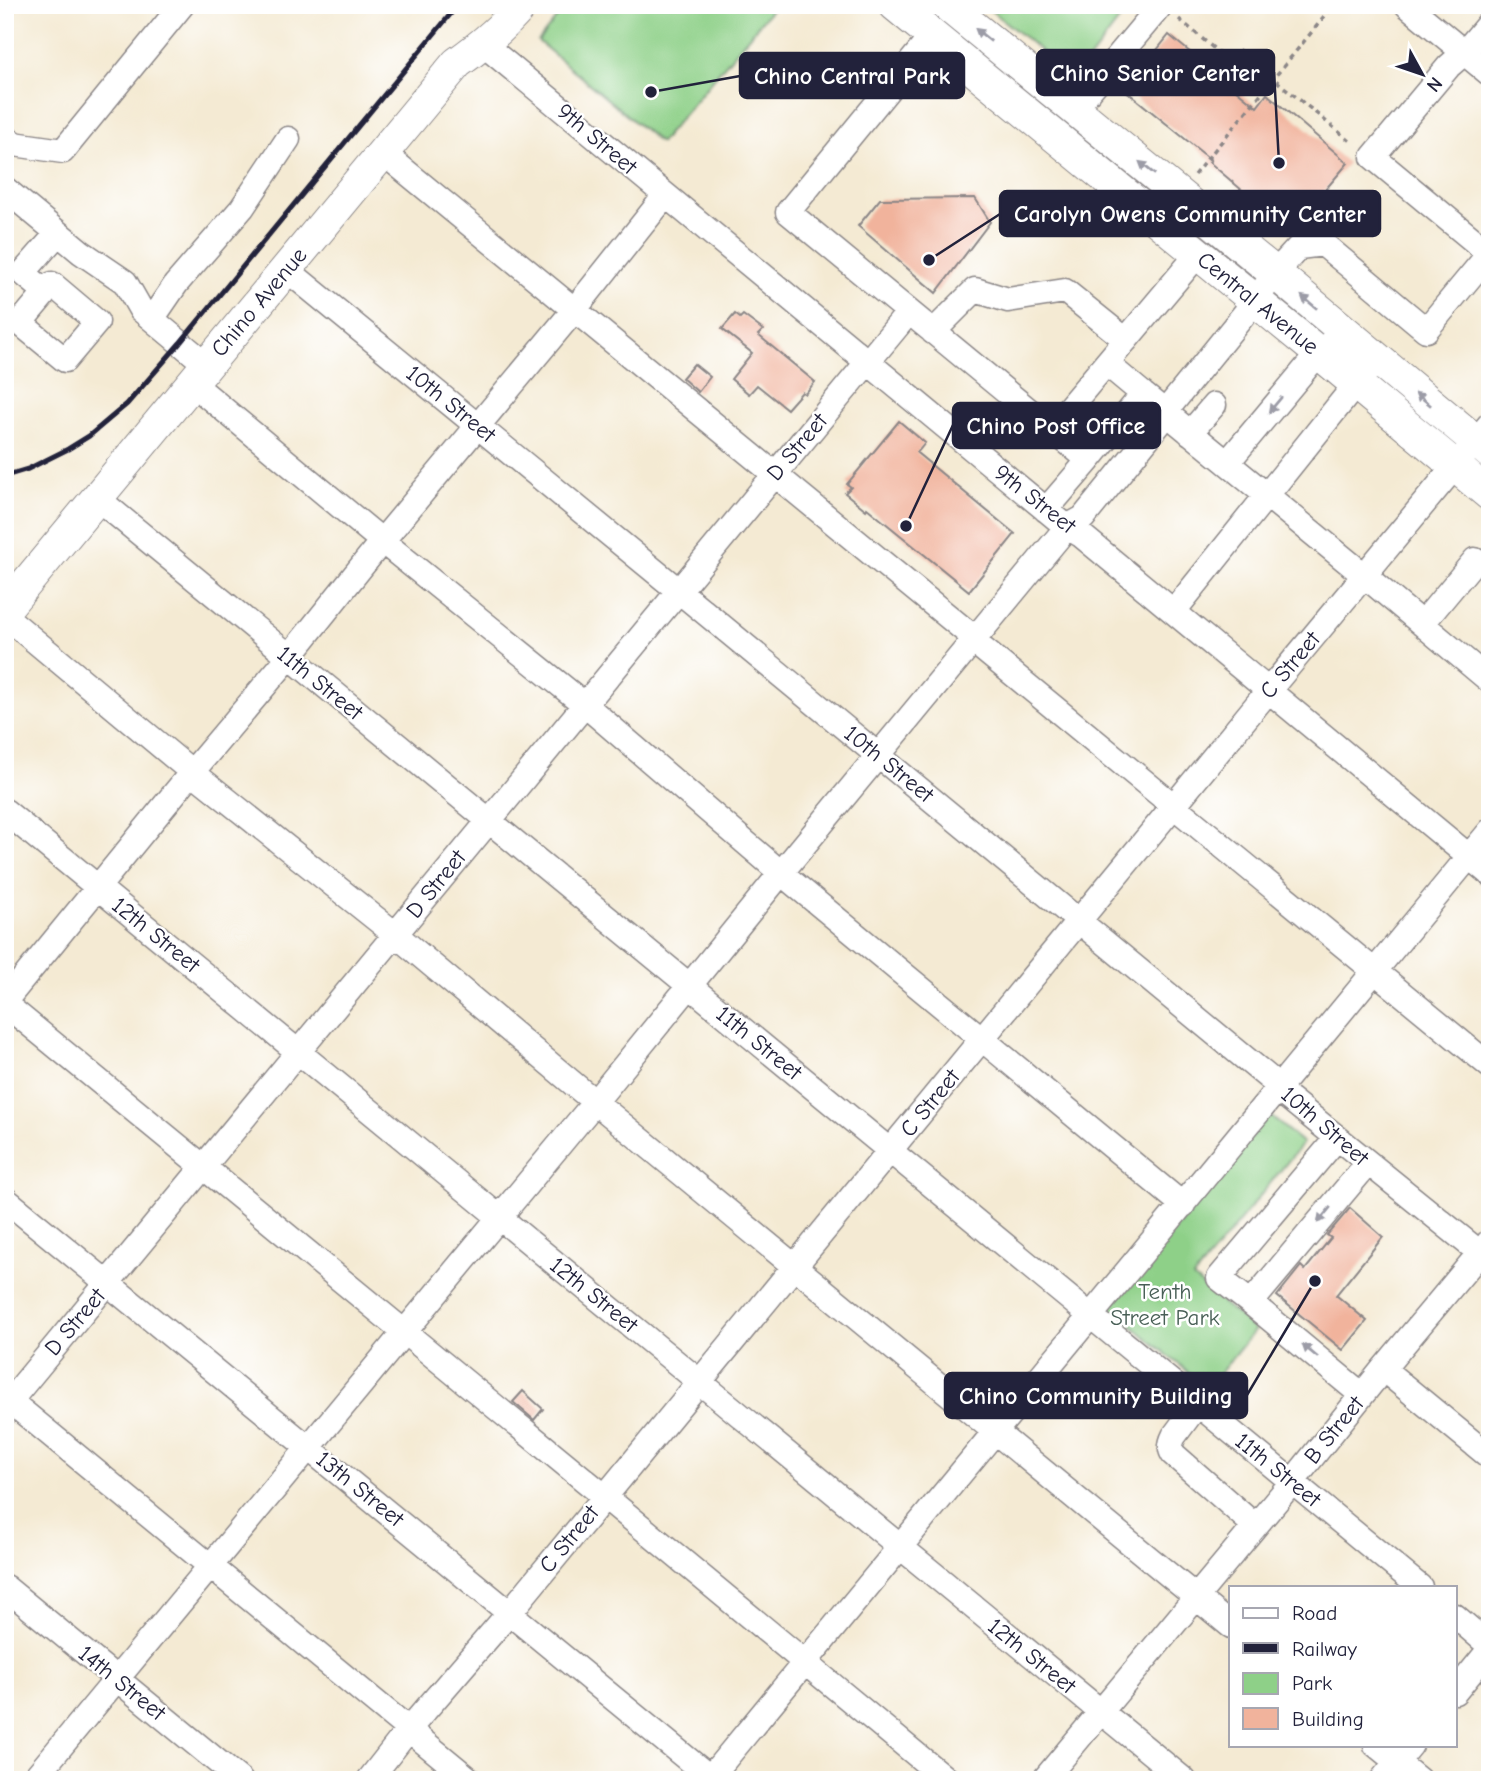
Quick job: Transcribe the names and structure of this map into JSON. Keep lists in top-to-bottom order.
{
  "streets": {
    "main road": ["Chino Avenue", "Central Avenue"],
    "street": [
      "9th Street",
      "10th Street",
      "D Street",
      "C Street",
      "11th Street",
      "12th Street",
      "B Street",
      "13th Street",
      "14th Street"
    ]
  },
  "crossings": [
    ["9th Street", "Chino Avenue"],
    ["9th Street", "D Street"],
    ["9th Street", "C Street"],
    ["Chino Avenue", "10th Street"],
    ["Chino Avenue", "11th Street"],
    ["Central Avenue", "C Street"],
    ["10th Street", "D Street"],
    ["10th Street", "C Street"],
    ["10th Street", "B Street"],
    ["D Street", "11th Street"],
    ["D Street", "12th Street"],
    ["D Street", "13th Street"],
    ["C Street", "11th Street"],
    ["C Street", "12th Street"],
    ["C Street", "13th Street"],
    ["11th Street", "B Street"],
    ["12th Street", "B Street"]
  ],
  "parks": ["Tenth Street Park"],
  "places": [
    "Chino Central Park",
    "Chino Senior Center",
    "Carolyn Owens Community Center",
    "Chino Post Office",
    "Chino Community Building"
  ],
  "legend": [
    "Road",
    "Railway",
    "Park",
    "Building"
  ],
  "north": "bottom right"
}
